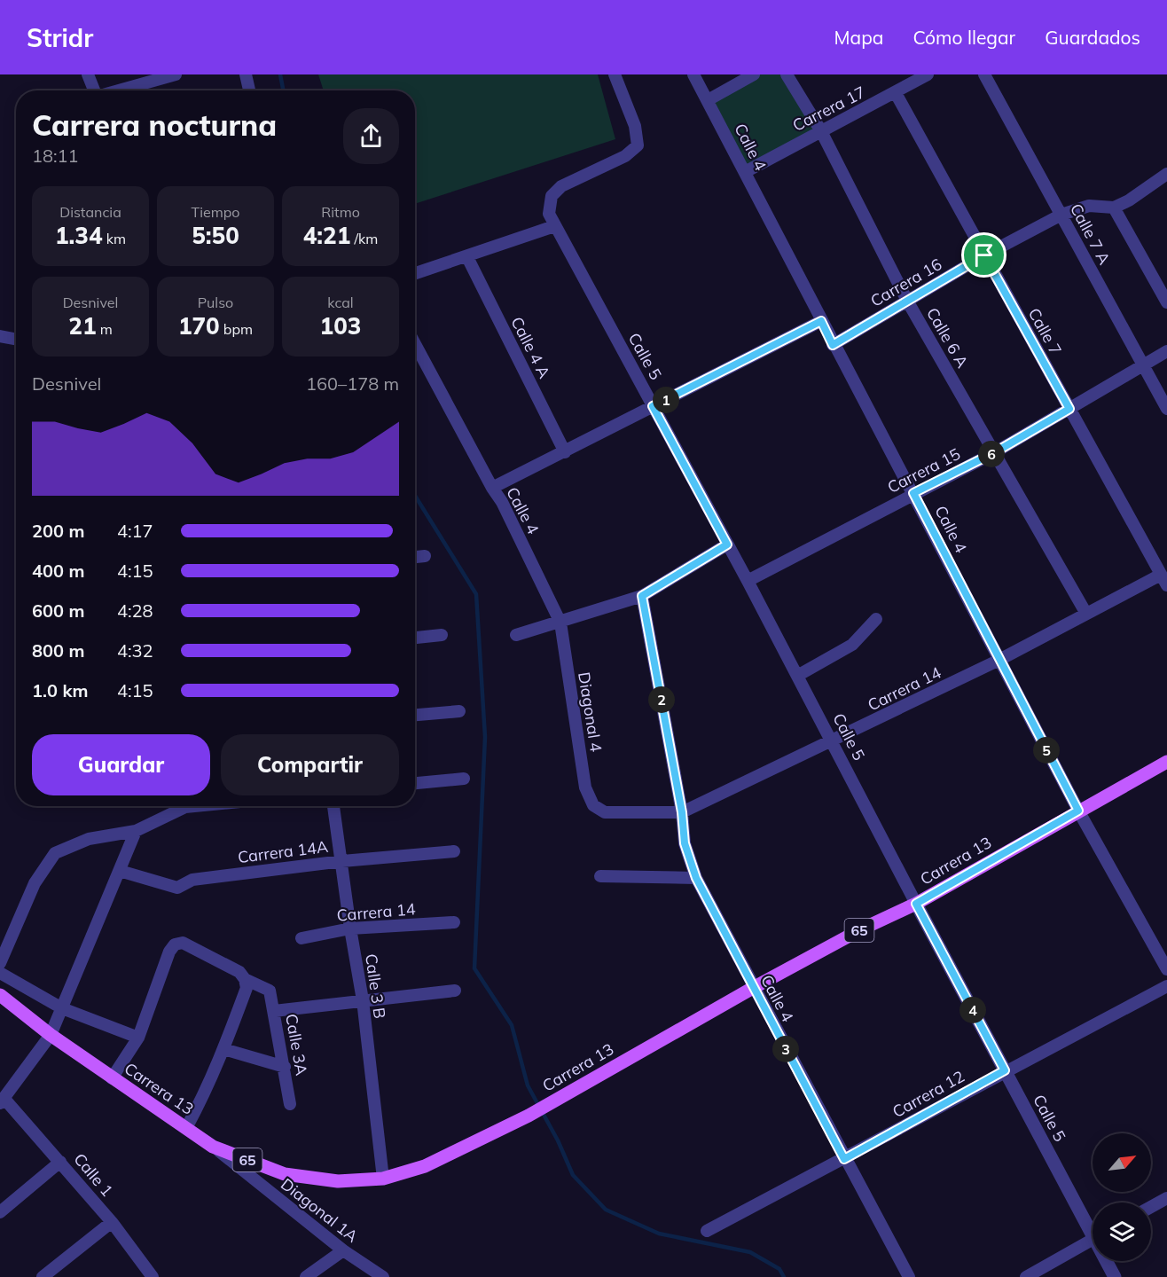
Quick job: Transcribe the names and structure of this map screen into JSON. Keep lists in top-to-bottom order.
{
  "streets": {
    "main road": ["Carrera 13", "65"],
    "street": [
      "Carrera 17",
      "Calle 4",
      "Calle 7 A",
      "Carrera 16",
      "Calle 7",
      "Calle 6 A",
      "Calle 4 A",
      "Calle 5",
      "Carrera 15",
      "Carrera 14",
      "Diagonal 4",
      "Carrera 14A",
      "Calle 3 B",
      "Calle 3A",
      "Carrera 12",
      "Calle 1",
      "Diagonal 1A"
    ]
  },
  "crossings": [
    ["Carrera 17", "Calle 4"],
    ["Carrera 17", "Calle 7"],
    ["Carrera 17", "Calle 6 A"],
    ["Calle 4", "Carrera 16"],
    ["Calle 4", "Carrera 15"],
    ["Calle 4", "Carrera 14"],
    ["Calle 4", "Diagonal 4"],
    ["Calle 4", "Carrera 13"],
    ["Calle 4", "Carrera 12"],
    ["Calle 7 A", "Carrera 16"],
    ["Calle 7 A", "Carrera 15"],
    ["Carrera 16", "Calle 7"],
    ["Carrera 16", "Calle 6 A"],
    ["Calle 7", "Carrera 15"],
    ["Calle 7", "Carrera 14"],
    ["Calle 6 A", "Carrera 15"],
    ["Calle 6 A", "Carrera 14"],
    ["Calle 5", "Carrera 15"],
    ["Calle 5", "Carrera 14"],
    ["Calle 5", "Carrera 13"],
    ["Calle 5", "Carrera 12"],
    ["Carrera 14", "Diagonal 4"],
    ["Carrera 14", "Calle 3 B"],
    ["Carrera 14A", "Calle 3 B"],
    ["Carrera 13", "Calle 3 B"],
    ["Carrera 13", "Diagonal 1A"]
  ],
  "north": "top right",
  "page": {
    "header": "Stridr",
    "nav": ["Mapa", "Cómo llegar", "Guardados"],
    "heading": ["Carrera nocturna", "18:11"],
    "stats": [
      ["Distancia", "1.34 km"],
      ["Tiempo", "5:50"],
      ["Ritmo", "4:21 /km"],
      ["Desnivel", "21 m"],
      ["Pulso", "170 bpm"],
      ["kcal", "103"]
    ],
    "chart": ["Desnivel", "160–178 m"],
    "pins": [
      "1",
      "6",
      "2",
      "5",
      "4",
      "3"
    ],
    "list": [
      {
        "name": "200 m",
        "note": "4:17"
      },
      {
        "name": "400 m",
        "note": "4:15"
      },
      {
        "name": "600 m",
        "note": "4:28"
      },
      {
        "name": "800 m",
        "note": "4:32"
      },
      {
        "name": "1.0 km",
        "note": "4:15"
      }
    ],
    "buttons": ["Guardar", "Compartir"]
  }
}
